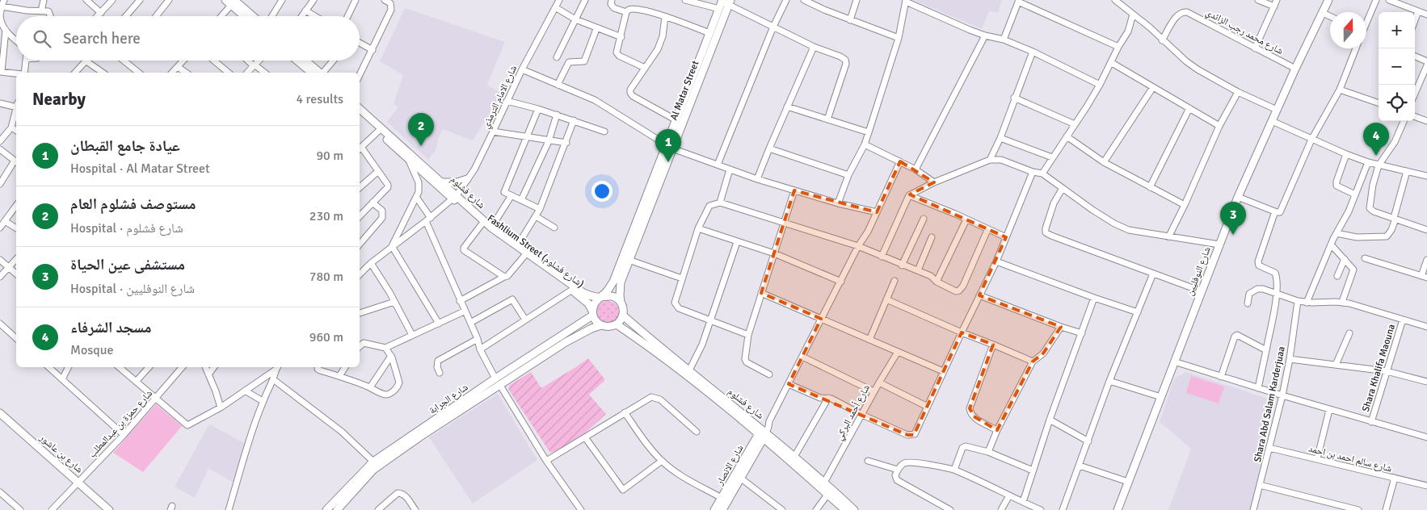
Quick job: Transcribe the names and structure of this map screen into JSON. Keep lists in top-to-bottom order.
{
  "streets": {
    "main road": [
      "Al Matar Street",
      "شارع فشلوم",
      "Fashlium Street (شارع فشلوم)",
      "شارع النوفليين",
      "شارع الجرابة",
      "شارع بن عاشور",
      "شارع الانصار"
    ],
    "street": [
      "شارع محمد رجب الزائدي",
      "شارع الامام الترمذي",
      "Shara Khalifa Maouna",
      "Shara Abd Salam Karderjuaa",
      "شارع أحمد البركي",
      "شارع حمزة بن عبدالمطلب",
      "شارع سالم احمد بن احمد"
    ]
  },
  "crossings": [
    ["شارع محمد رجب الزائدي", "شارع النوفليين"],
    ["Al Matar Street", "شارع فشلوم"],
    ["Al Matar Street", "Fashlium Street (شارع فشلوم)"],
    ["Al Matar Street", "شارع الجرابة"],
    ["شارع الامام الترمذي", "شارع فشلوم"],
    ["شارع فشلوم", "Fashlium Street (شارع فشلوم)"],
    ["شارع فشلوم", "شارع الجرابة"],
    ["شارع فشلوم", "شارع أحمد البركي"],
    ["شارع فشلوم", "شارع الانصار"],
    ["Fashlium Street (شارع فشلوم)", "شارع الجرابة"],
    ["Shara Abd Salam Karderjuaa", "شارع سالم احمد بن احمد"],
    ["شارع حمزة بن عبدالمطلب", "شارع بن عاشور"]
  ],
  "north": "top",
  "page": {
    "map_buttons": ["+", "−"],
    "search": "Search here",
    "heading": ["Nearby", "4 results"],
    "pins": [
      "2",
      "4",
      "1",
      "3"
    ],
    "list": [
      {
        "mark": "1",
        "name": "عيادة جامع القبطان",
        "note": "Hospital · Al Matar Street",
        "value": "90 m"
      },
      {
        "mark": "2",
        "name": "مستوصف فشلوم العام",
        "note": "Hospital · شارع فشلوم",
        "value": "230 m"
      },
      {
        "mark": "3",
        "name": "مستشفى عين الحياة",
        "note": "Hospital · شارع النوفليين",
        "value": "780 m"
      },
      {
        "mark": "4",
        "name": "مسجد الشرفاء",
        "note": "Mosque",
        "value": "960 m"
      }
    ]
  }
}
